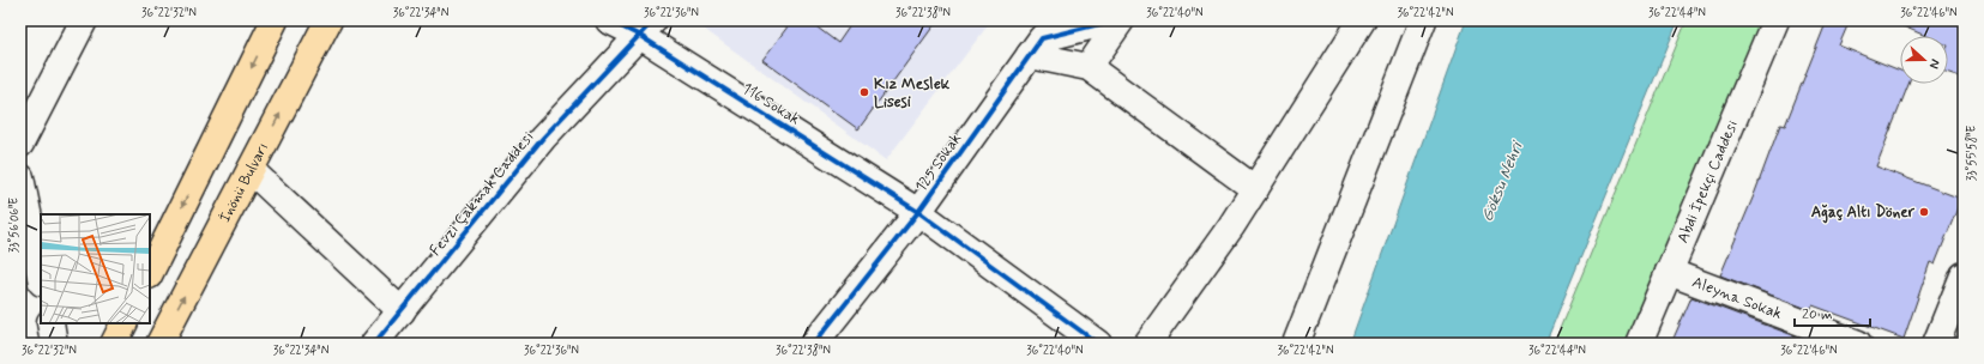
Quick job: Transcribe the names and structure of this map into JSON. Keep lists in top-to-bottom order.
{
  "streets": {
    "main road": ["İnönü Bulvarı"],
    "street": [
      "116 Sokak",
      "125 Sokak",
      "Abdi İpekçi Caddesi",
      "Fevzi Çakmak Caddesi",
      "Aleyna Sokak"
    ]
  },
  "crossings": [
    ["116 Sokak", "125 Sokak"],
    ["116 Sokak", "Fevzi Çakmak Caddesi"],
    ["Abdi İpekçi Caddesi", "Aleyna Sokak"]
  ],
  "water": ["Göksu Nehri"],
  "places": ["Kız Meslek Lisesi", "Ağaç Altı Döner"],
  "scale_bar": "20 m",
  "north": "right",
  "coordinates": [
    "36°22'32\"N",
    "36°22'34\"N",
    "36°22'36\"N",
    "36°22'38\"N",
    "36°22'40\"N",
    "36°22'42\"N",
    "36°22'44\"N",
    "36°22'46\"N",
    "33°55'58\"E",
    "33°56'06\"E"
  ]
}
